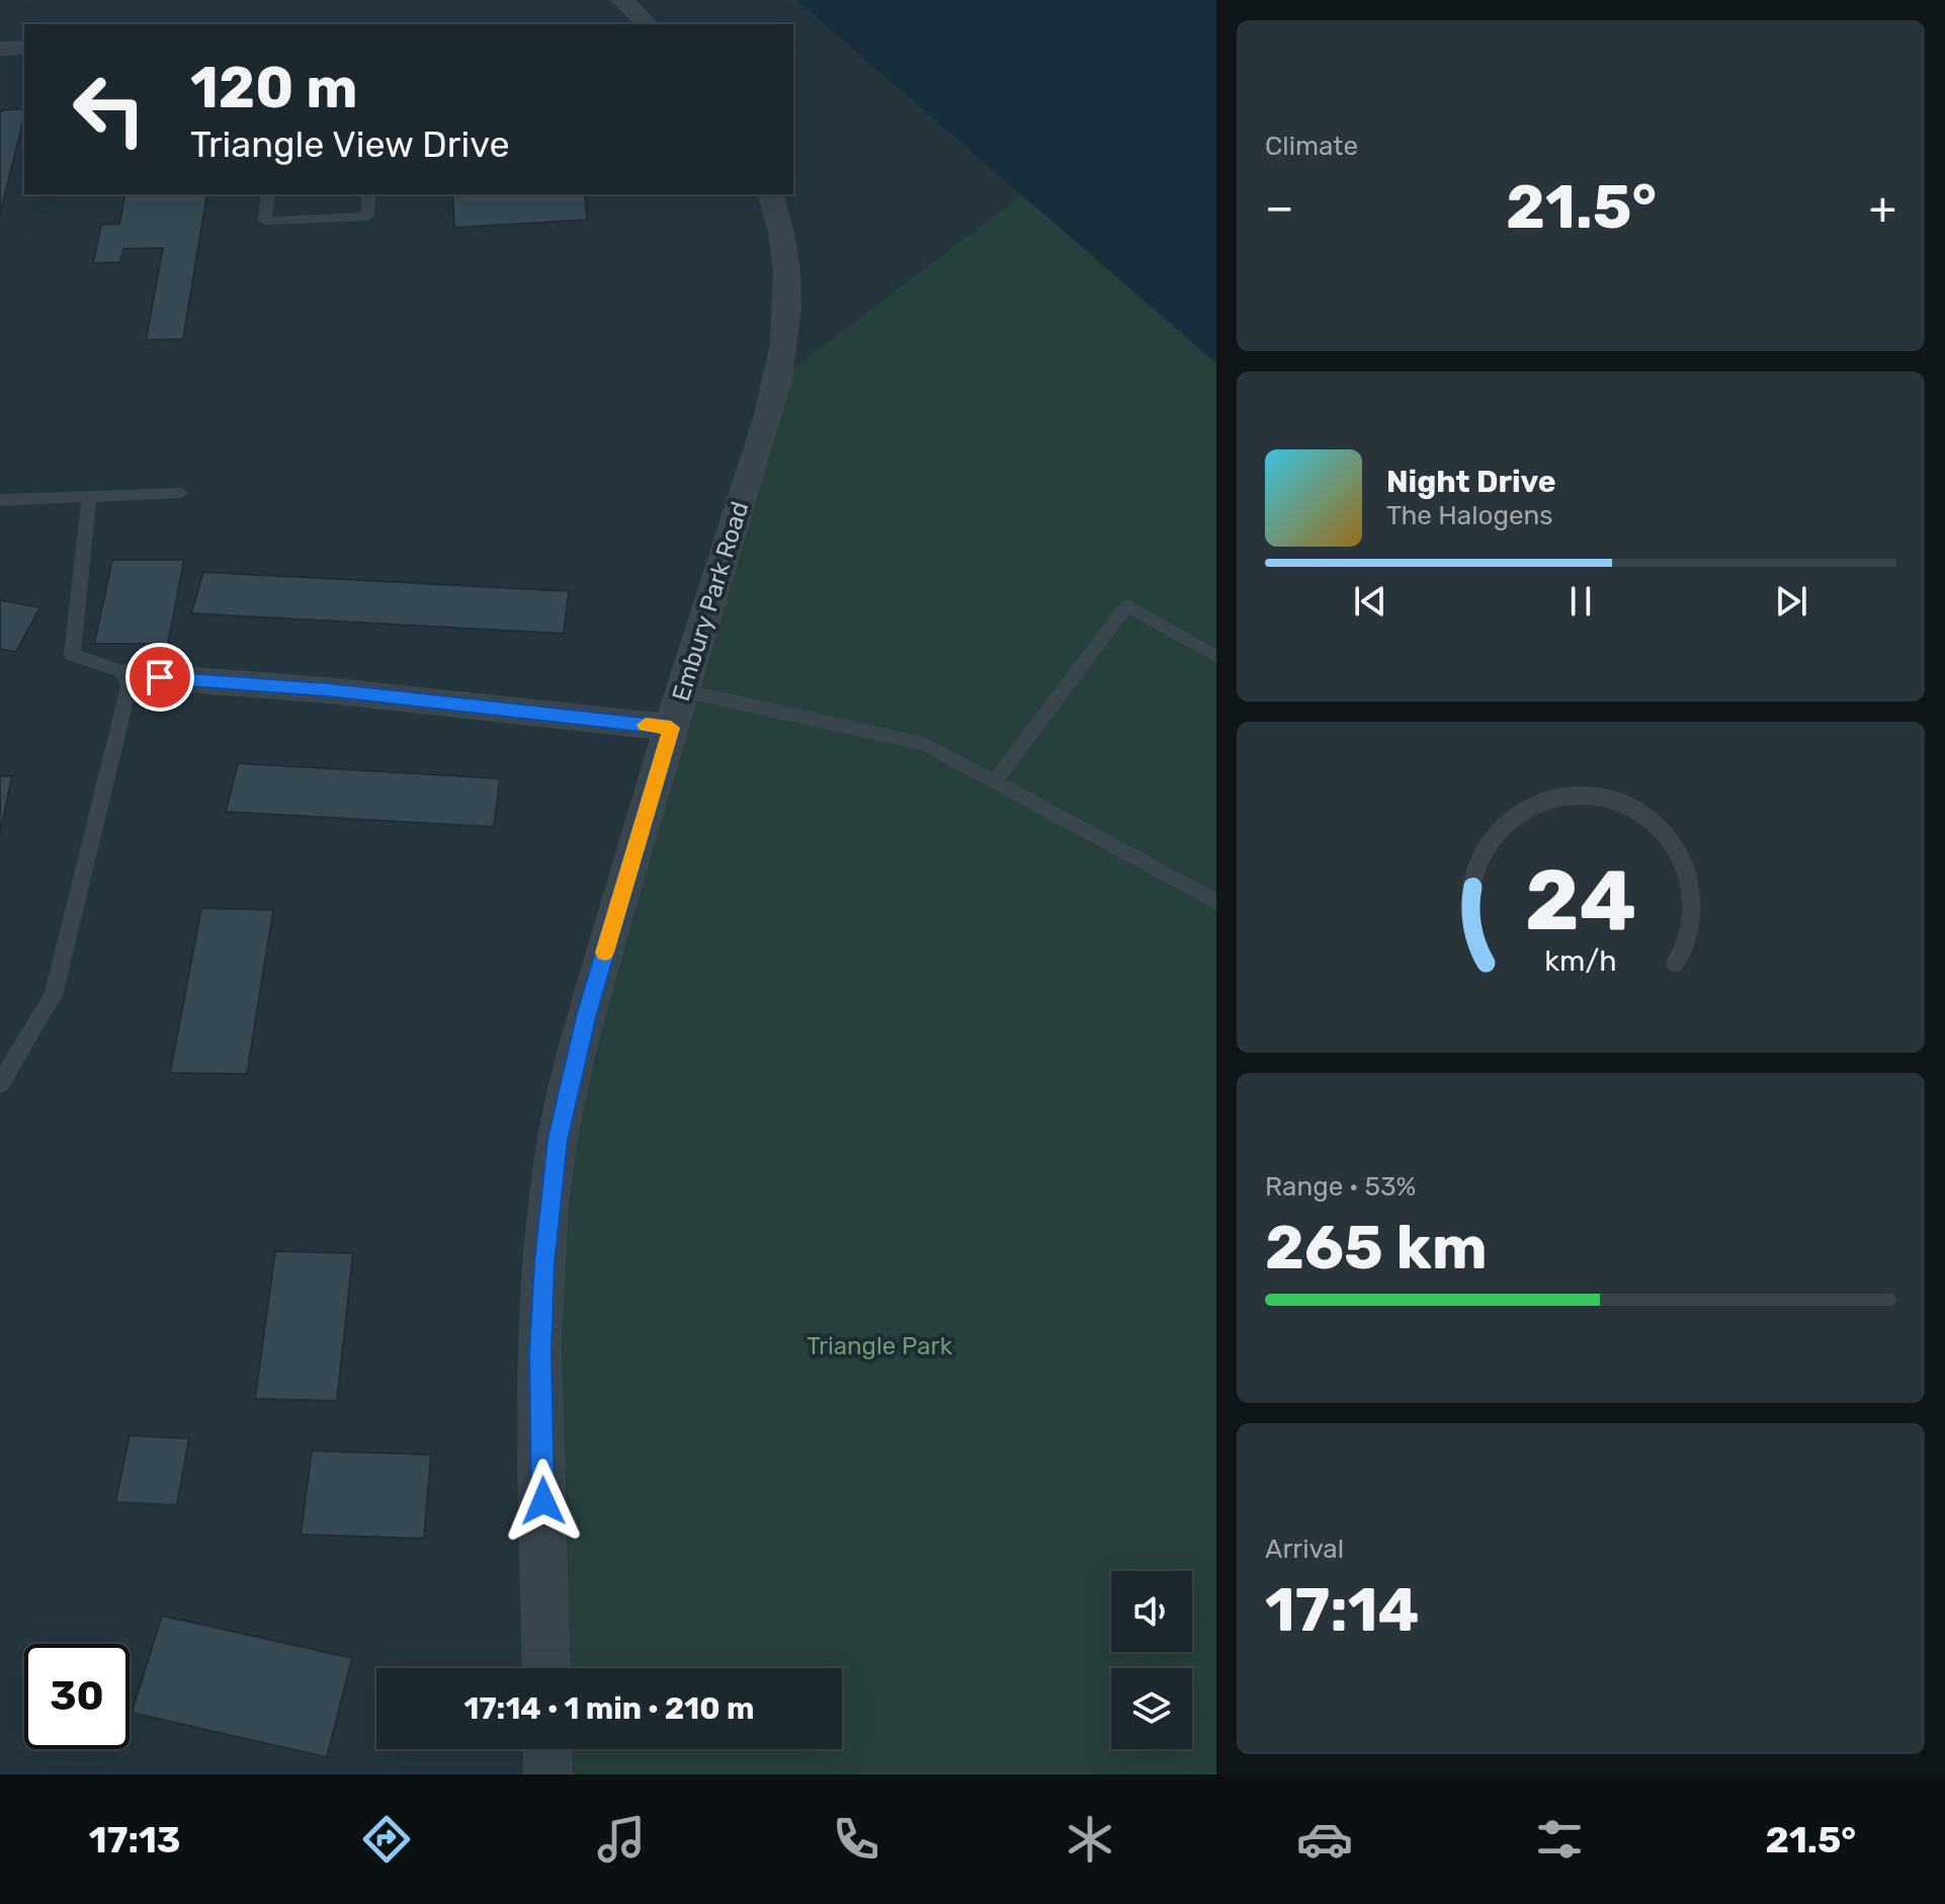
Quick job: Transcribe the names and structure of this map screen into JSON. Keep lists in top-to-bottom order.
{
  "streets": {
    "street": ["Embury Park Road"]
  },
  "parks": ["Triangle Park"],
  "page": {
    "tile": [
      "Climate",
      ["Range · 53%", "265 km"],
      ["Arrival", "17:14"]
    ],
    "turn": ["120 m", "Triangle View Drive"],
    "heat": ["−", "21.5°", "+"],
    "song": ["Night Drive", "The Halogens"],
    "limit": "30",
    "trip": "17:14 · 1 min · 210 m",
    "tabs": ["17:13", "21.5°"],
    "gauge": ["24", "km/h"]
  }
}
